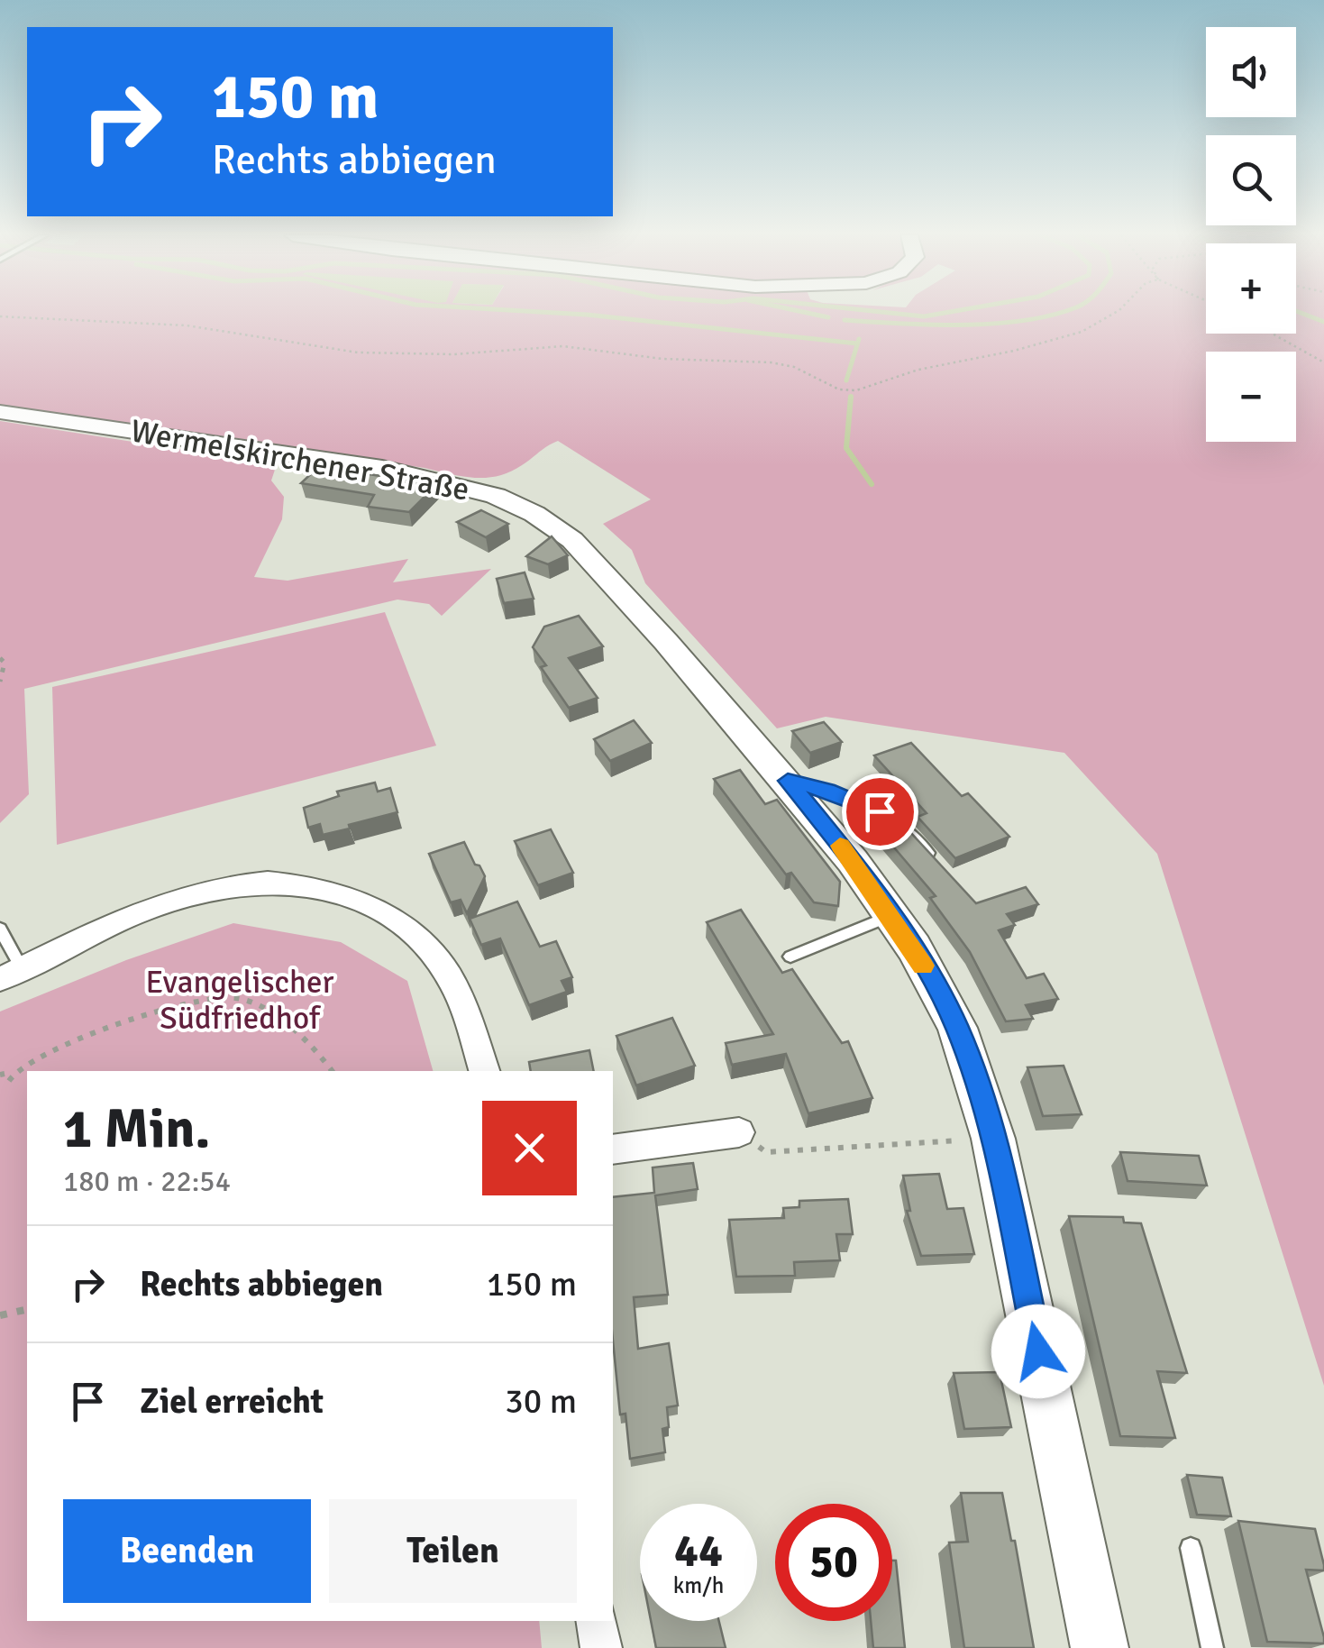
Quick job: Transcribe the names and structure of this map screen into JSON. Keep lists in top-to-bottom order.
{
  "streets": {
    "main road": ["Wermelskirchener Straße"]
  },
  "parks": ["Evangelischer Südfriedhof"],
  "page": {
    "map_buttons": ["+", "−"],
    "turn": ["150 m", "Rechts abbiegen"],
    "heading": ["1 Min.", "180 m · 22:54"],
    "list": [
      {
        "name": "Rechts abbiegen",
        "value": "150 m"
      },
      {
        "name": "Ziel erreicht",
        "value": "30 m"
      }
    ],
    "buttons": ["Beenden", "Teilen"],
    "speed": "44 km/h",
    "limit": "50"
  }
}
